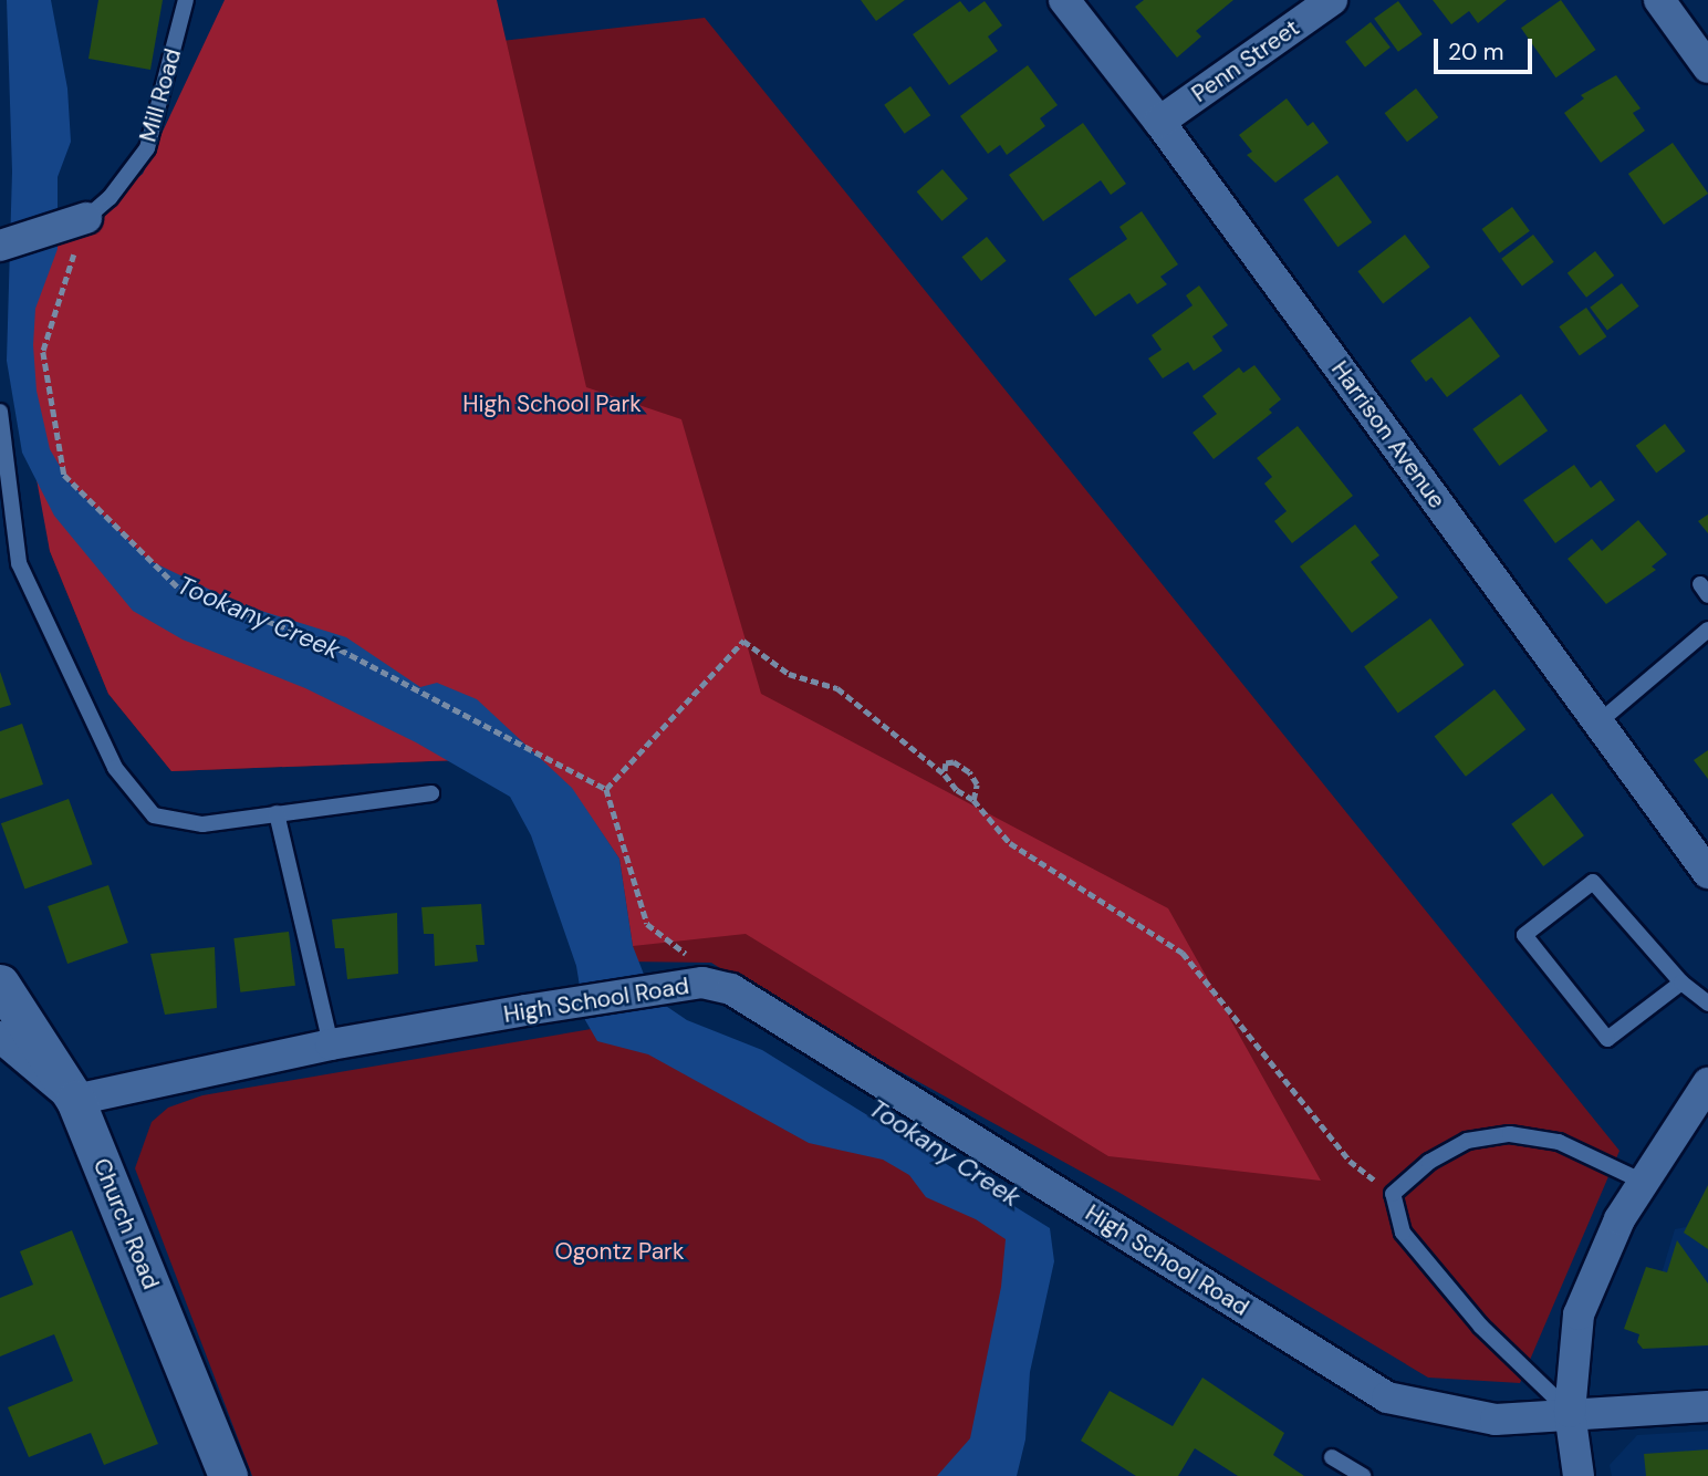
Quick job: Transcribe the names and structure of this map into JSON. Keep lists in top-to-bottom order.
{
  "streets": {
    "street": [
      "Penn Street",
      "Mill Road",
      "Harrison Avenue",
      "High School Road",
      "Church Road"
    ]
  },
  "crossings": [
    ["Penn Street", "Harrison Avenue"],
    ["High School Road", "Church Road"]
  ],
  "water": ["Tookany Creek"],
  "parks": ["High School Park", "Ogontz Park"],
  "scale_bar": "20 m"
}
